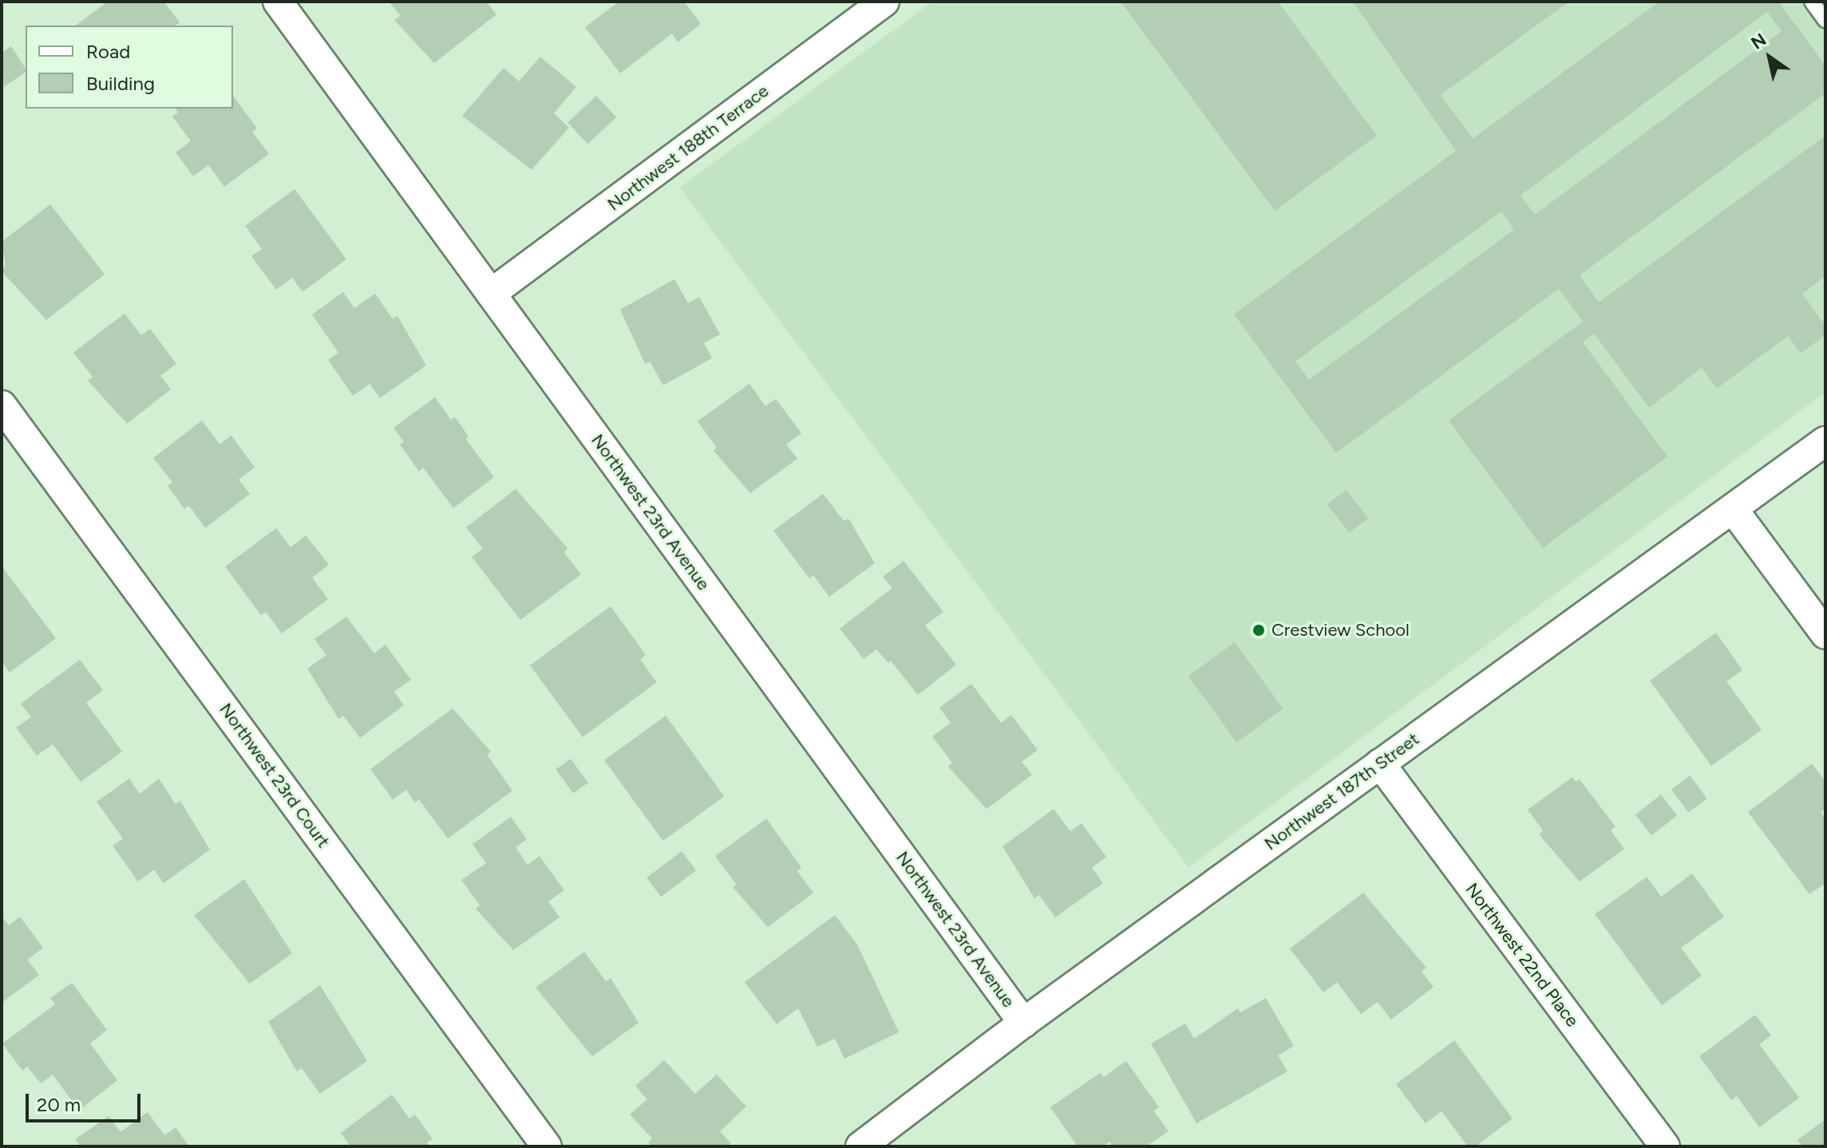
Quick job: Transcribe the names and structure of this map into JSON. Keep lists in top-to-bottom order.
{
  "streets": {
    "street": [
      "Northwest 188th Terrace",
      "Northwest 23rd Avenue",
      "Northwest 23rd Court",
      "Northwest 187th Street",
      "Northwest 22nd Place"
    ]
  },
  "crossings": [
    ["Northwest 188th Terrace", "Northwest 23rd Avenue"],
    ["Northwest 23rd Avenue", "Northwest 187th Street"],
    ["Northwest 187th Street", "Northwest 22nd Place"]
  ],
  "places": ["Crestview School"],
  "legend": ["Road", "Building"],
  "scale_bar": "20 m",
  "north": "top left"
}
